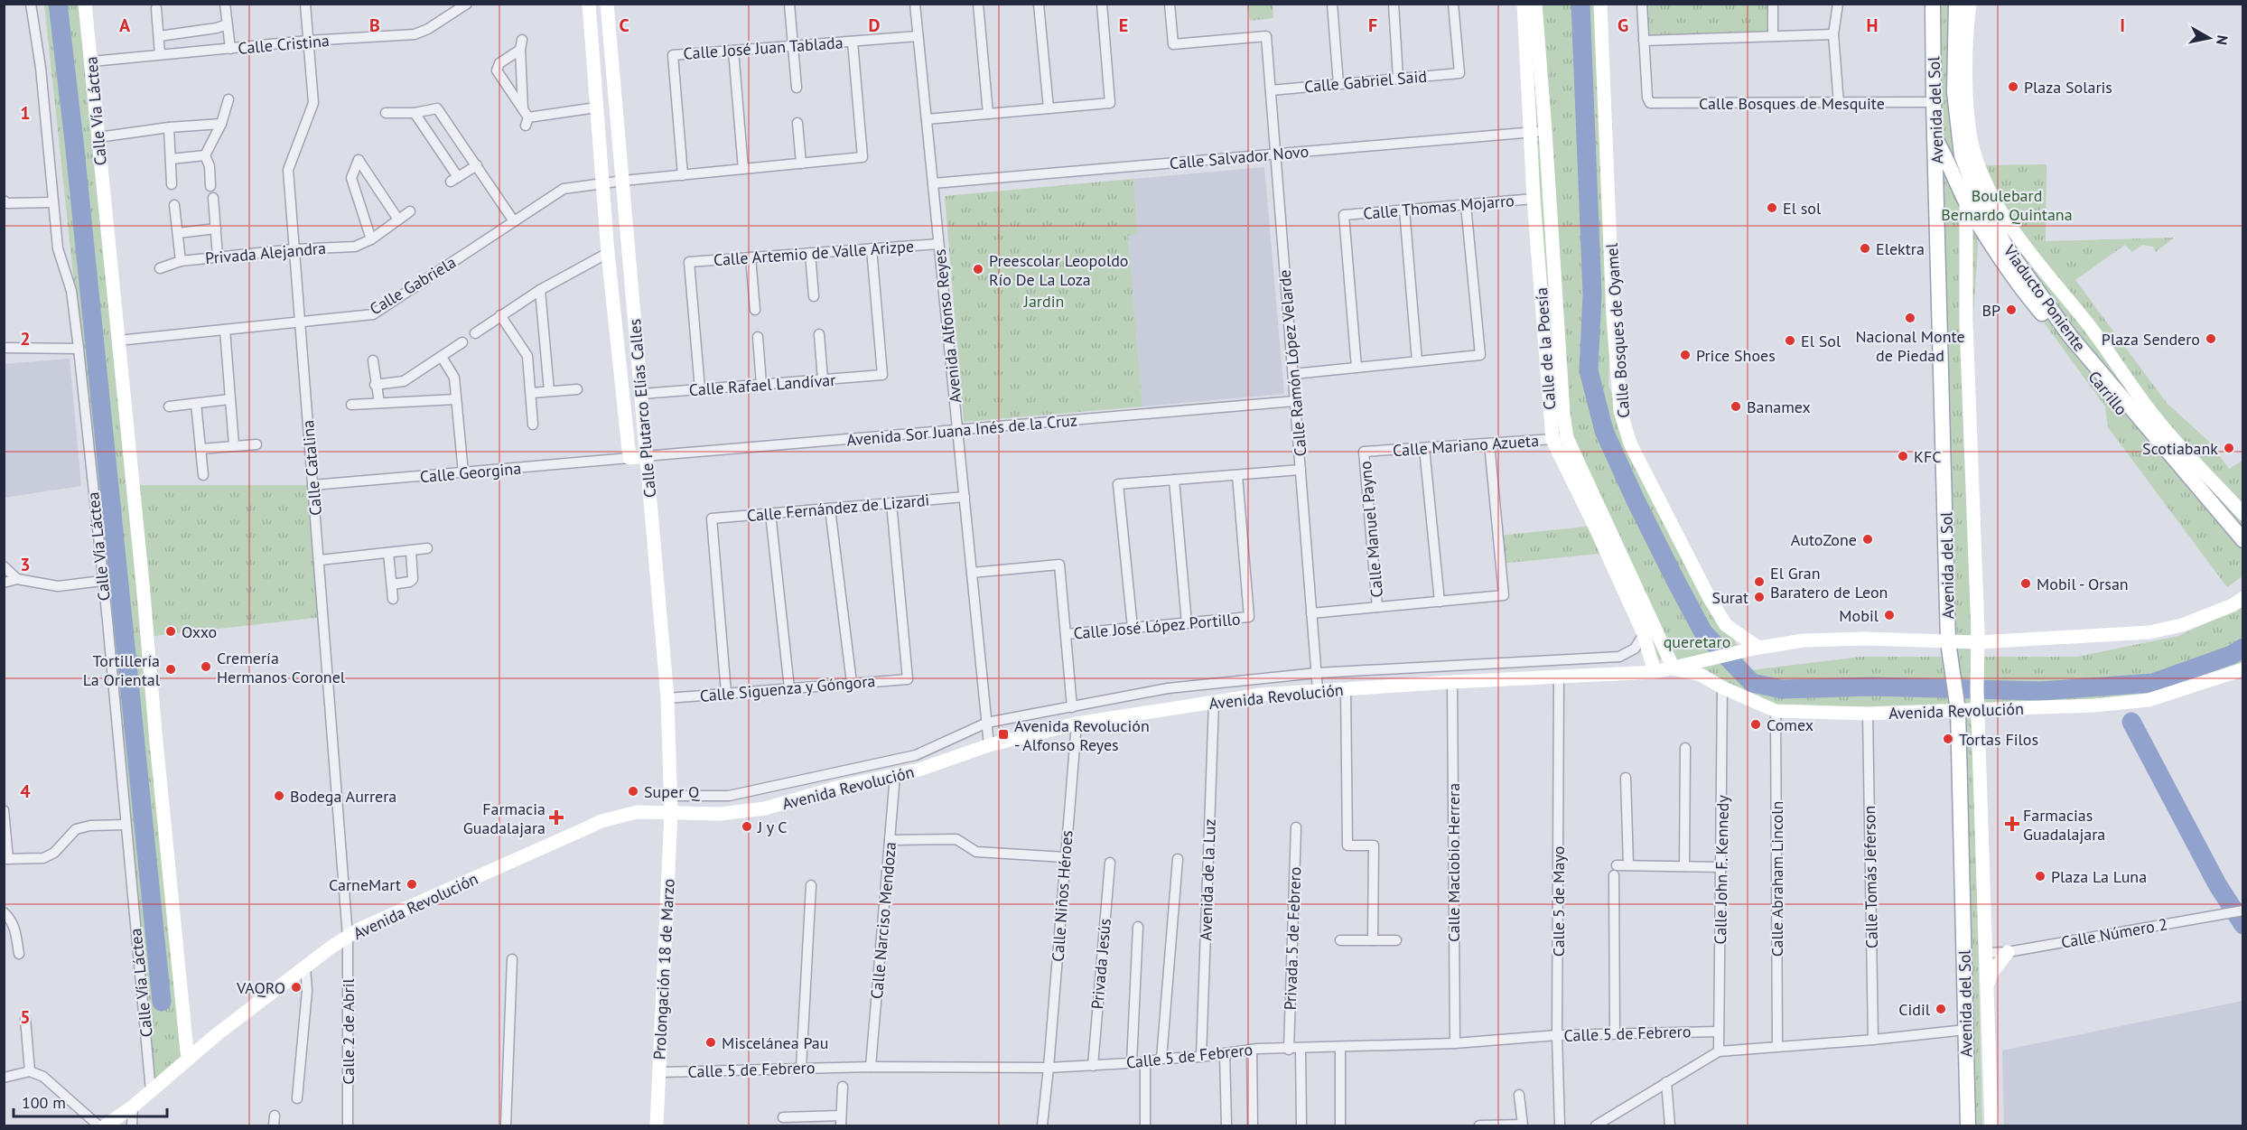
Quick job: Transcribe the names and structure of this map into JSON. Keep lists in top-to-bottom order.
{
  "streets": {
    "main road": ["Avenida del Sol", "Viaducto Poniente", "Carrillo"],
    "street": [
      "Calle Cristina",
      "Calle José Juan Tablada",
      "Calle Gabriel Said",
      "Calle Bosques de Mesquite",
      "Calle Vía Láctea",
      "Calle Salvador Novo",
      "Calle Thomas Mojarro",
      "Privada Alejandra",
      "Calle Artemio de Valle Arizpe",
      "Calle Gabriela",
      "Avenida Alfonso Reyes",
      "Calle Bosques de Oyamel",
      "Calle de la Poesía",
      "Calle Ramón López Velarde",
      "Calle Rafael Landívar",
      "Calle Plutarco Elías Calles",
      "Avenida Sor Juana Inés de la Cruz",
      "Calle Mariano Azueta",
      "Calle Catalina",
      "Calle Georgina",
      "Calle Fernández de Lizardi",
      "Calle Manuel Payno",
      "Calle José López Portillo",
      "Calle Siguenza y Góngora",
      "Avenida Revolución",
      "Calle Maclobio Herrera",
      "Calle John F. Kennedy",
      "Calle Tomás Jeferson",
      "Calle Abraham Lincoln",
      "Avenida de la Luz",
      "Calle Niños Héroes",
      "Calle 5 de Mayo",
      "Calle Narciso Mendoza",
      "Calle Número 2",
      "Privada 5 de Febrero",
      "Privada Jesús",
      "Prolongación 18 de Marzo",
      "Calle 2 de Abril",
      "Calle 5 de Febrero"
    ]
  },
  "crossings": [
    ["Calle Cristina", "Calle Vía Láctea"],
    ["Calle Cristina", "Calle Catalina"],
    ["Calle José Juan Tablada", "Calle Gabriela"],
    ["Calle José Juan Tablada", "Avenida Alfonso Reyes"],
    ["Calle Gabriel Said", "Calle Ramón López Velarde"],
    ["Calle Bosques de Mesquite", "Avenida del Sol"],
    ["Avenida del Sol", "Viaducto Poniente"],
    ["Avenida del Sol", "Carrillo"],
    ["Avenida del Sol", "Avenida Revolución"],
    ["Avenida del Sol", "Calle Número 2"],
    ["Calle Vía Láctea", "Calle Gabriela"],
    ["Calle Vía Láctea", "Avenida Revolución"],
    ["Calle Salvador Novo", "Avenida Alfonso Reyes"],
    ["Calle Salvador Novo", "Calle de la Poesía"],
    ["Calle Salvador Novo", "Calle Ramón López Velarde"],
    ["Calle Thomas Mojarro", "Calle de la Poesía"],
    ["Privada Alejandra", "Calle Catalina"],
    ["Calle Artemio de Valle Arizpe", "Avenida Alfonso Reyes"],
    ["Calle Artemio de Valle Arizpe", "Calle Rafael Landívar"],
    ["Calle Gabriela", "Calle Plutarco Elías Calles"],
    ["Calle Gabriela", "Calle Catalina"],
    ["Avenida Alfonso Reyes", "Avenida Sor Juana Inés de la Cruz"],
    ["Avenida Alfonso Reyes", "Calle Fernández de Lizardi"],
    ["Avenida Alfonso Reyes", "Avenida Revolución"],
    ["Calle Bosques de Oyamel", "Avenida Revolución"],
    ["Calle de la Poesía", "Calle Mariano Azueta"],
    ["Calle de la Poesía", "Avenida Revolución"],
    ["Calle Ramón López Velarde", "Avenida Sor Juana Inés de la Cruz"],
    ["Calle Ramón López Velarde", "Avenida Revolución"],
    ["Calle Rafael Landívar", "Calle Plutarco Elías Calles"],
    ["Calle Plutarco Elías Calles", "Avenida Sor Juana Inés de la Cruz"],
    ["Calle Plutarco Elías Calles", "Calle Georgina"],
    ["Calle Plutarco Elías Calles", "Calle Siguenza y Góngora"],
    ["Calle Plutarco Elías Calles", "Avenida Revolución"],
    ["Calle Plutarco Elías Calles", "Prolongación 18 de Marzo"],
    ["Avenida Sor Juana Inés de la Cruz", "Calle Georgina"],
    ["Calle Mariano Azueta", "Calle Manuel Payno"],
    ["Calle Catalina", "Calle Georgina"],
    ["Calle Catalina", "Avenida Revolución"],
    ["Calle Catalina", "Calle 2 de Abril"],
    ["Calle Fernández de Lizardi", "Calle Siguenza y Góngora"],
    ["Avenida Revolución", "Calle Maclobio Herrera"],
    ["Avenida Revolución", "Calle John F. Kennedy"],
    ["Avenida Revolución", "Calle Tomás Jeferson"],
    ["Avenida Revolución", "Calle Abraham Lincoln"],
    ["Avenida Revolución", "Avenida de la Luz"],
    ["Avenida Revolución", "Calle Niños Héroes"],
    ["Avenida Revolución", "Calle 5 de Mayo"],
    ["Avenida Revolución", "Calle Narciso Mendoza"],
    ["Avenida Revolución", "Prolongación 18 de Marzo"],
    ["Avenida Revolución", "Calle 2 de Abril"],
    ["Calle Maclobio Herrera", "Calle 5 de Febrero"],
    ["Calle John F. Kennedy", "Calle 5 de Febrero"],
    ["Avenida de la Luz", "Calle 5 de Febrero"],
    ["Calle Niños Héroes", "Calle 5 de Febrero"],
    ["Calle 5 de Mayo", "Calle 5 de Febrero"],
    ["Calle Narciso Mendoza", "Calle 5 de Febrero"],
    ["Privada 5 de Febrero", "Calle 5 de Febrero"],
    ["Privada Jesús", "Calle 5 de Febrero"],
    ["Prolongación 18 de Marzo", "Calle 5 de Febrero"]
  ],
  "parks": ["Boulebard Bernardo Quintana", "Jardin", "queretaro"],
  "places": {
    "other": [
      "Plaza Solaris",
      "El sol",
      "Elektra",
      "Preescolar Leopoldo Río De La Loza",
      "BP",
      "Nacional Monte de Piedad",
      "Plaza Sendero",
      "El Sol",
      "Price Shoes",
      "Banamex",
      "Scotiabank",
      "KFC",
      "AutoZone",
      "El Gran Baratero de Leon",
      "Mobil - Orsan",
      "Surat",
      "Mobil",
      "Oxxo",
      "Cremería Hermanos Coronel",
      "Tortillería La Oriental",
      "Comex",
      "Tortas Filos",
      "Super Q",
      "Bodega Aurrera",
      "J y C",
      "Plaza La Luna",
      "CarneMart",
      "VAQRO",
      "Cidil",
      "Miscelánea Pau"
    ],
    "transit": ["Avenida Revolución - Alfonso Reyes"],
    "health": ["Farmacia Guadalajara", "Farmacias Guadalajara"]
  },
  "scale_bar": "100 m",
  "north": "right",
  "grid": {
    "columns": [
      "A",
      "B",
      "C",
      "D",
      "E",
      "F",
      "G",
      "H",
      "I"
    ],
    "rows": [
      "1",
      "2",
      "3",
      "4",
      "5"
    ]
  }
}
